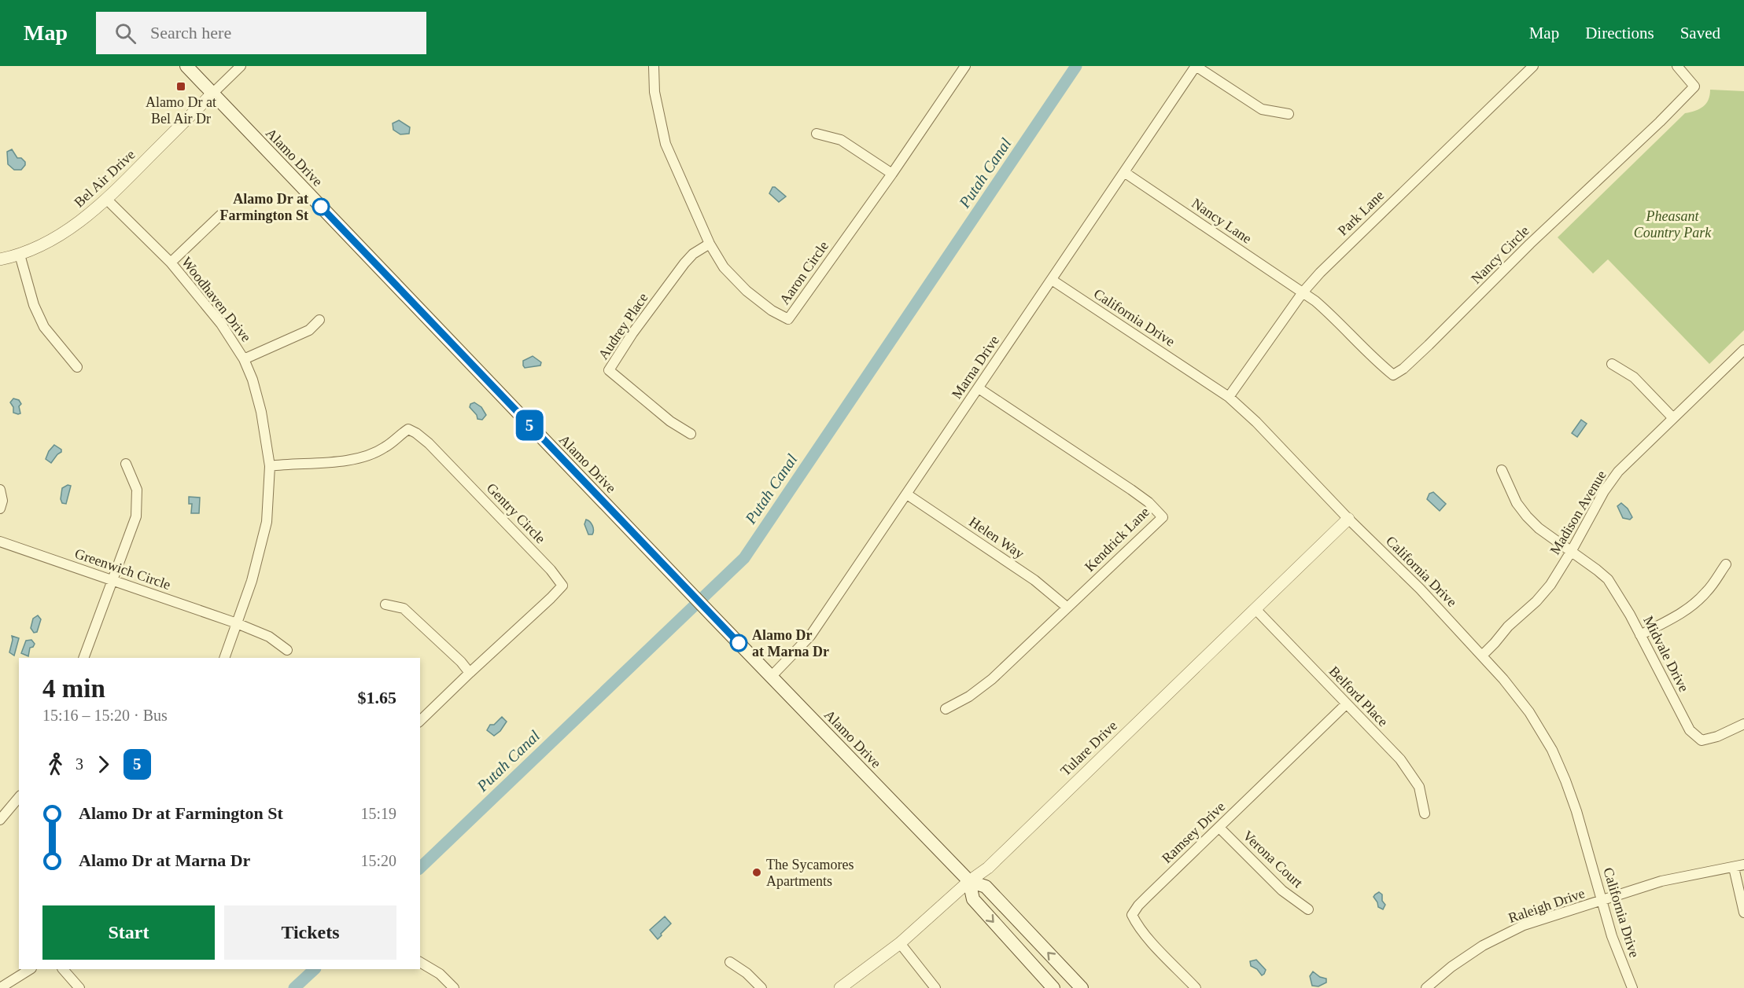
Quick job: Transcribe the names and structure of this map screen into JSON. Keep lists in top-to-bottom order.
{
  "streets": {
    "main road": ["Alamo Drive"],
    "street": [
      "Bel Air Drive",
      "Park Lane",
      "Nancy Lane",
      "Nancy Circle",
      "Aaron Circle",
      "Woodhaven Drive",
      "California Drive",
      "Audrey Place",
      "Marna Drive",
      "Madison Avenue",
      "Gentry Circle",
      "Helen Way",
      "Kendrick Lane",
      "Greenwich Circle",
      "Midvale Drive",
      "Belford Place",
      "Tulare Drive",
      "Ramsey Drive",
      "Verona Court",
      "Raleigh Drive"
    ]
  },
  "crossings": [
    ["Alamo Drive", "Bel Air Drive"],
    ["Alamo Drive", "Marna Drive"],
    ["Alamo Drive", "Tulare Drive"],
    ["Bel Air Drive", "Woodhaven Drive"],
    ["Park Lane", "Nancy Lane"],
    ["Park Lane", "Nancy Circle"],
    ["Park Lane", "California Drive"],
    ["Nancy Lane", "Nancy Circle"],
    ["Nancy Lane", "Marna Drive"],
    ["Aaron Circle", "Audrey Place"],
    ["Woodhaven Drive", "Gentry Circle"],
    ["Woodhaven Drive", "Greenwich Circle"],
    ["California Drive", "Marna Drive"],
    ["California Drive", "Madison Avenue"],
    ["California Drive", "Tulare Drive"],
    ["California Drive", "Raleigh Drive"],
    ["Marna Drive", "Helen Way"],
    ["Marna Drive", "Kendrick Lane"],
    ["Madison Avenue", "Midvale Drive"],
    ["Helen Way", "Kendrick Lane"],
    ["Belford Place", "Tulare Drive"],
    ["Belford Place", "Ramsey Drive"],
    ["Ramsey Drive", "Verona Court"]
  ],
  "water": ["Putah Canal"],
  "parks": ["Pheasant Country Park"],
  "places": {
    "transit": ["Alamo Dr at Bel Air Dr"],
    "other": ["Alamo Dr at Farmington St", "Alamo Dr at Marna Dr", "The Sycamores Apartments"]
  },
  "lines": ["bus line 5"],
  "page": {
    "header": "Map",
    "search": "Search here",
    "nav": ["Map", "Directions", "Saved"],
    "on_map": "5",
    "heading": ["4 min", "15:16 – 15:20 · Bus", "$1.65"],
    "legs": ["3", "5"],
    "list": [
      {
        "name": "Alamo Dr at Farmington St",
        "value": "15:19"
      },
      {
        "name": "Alamo Dr at Marna Dr",
        "value": "15:20"
      }
    ],
    "buttons": ["Start", "Tickets"]
  }
}
